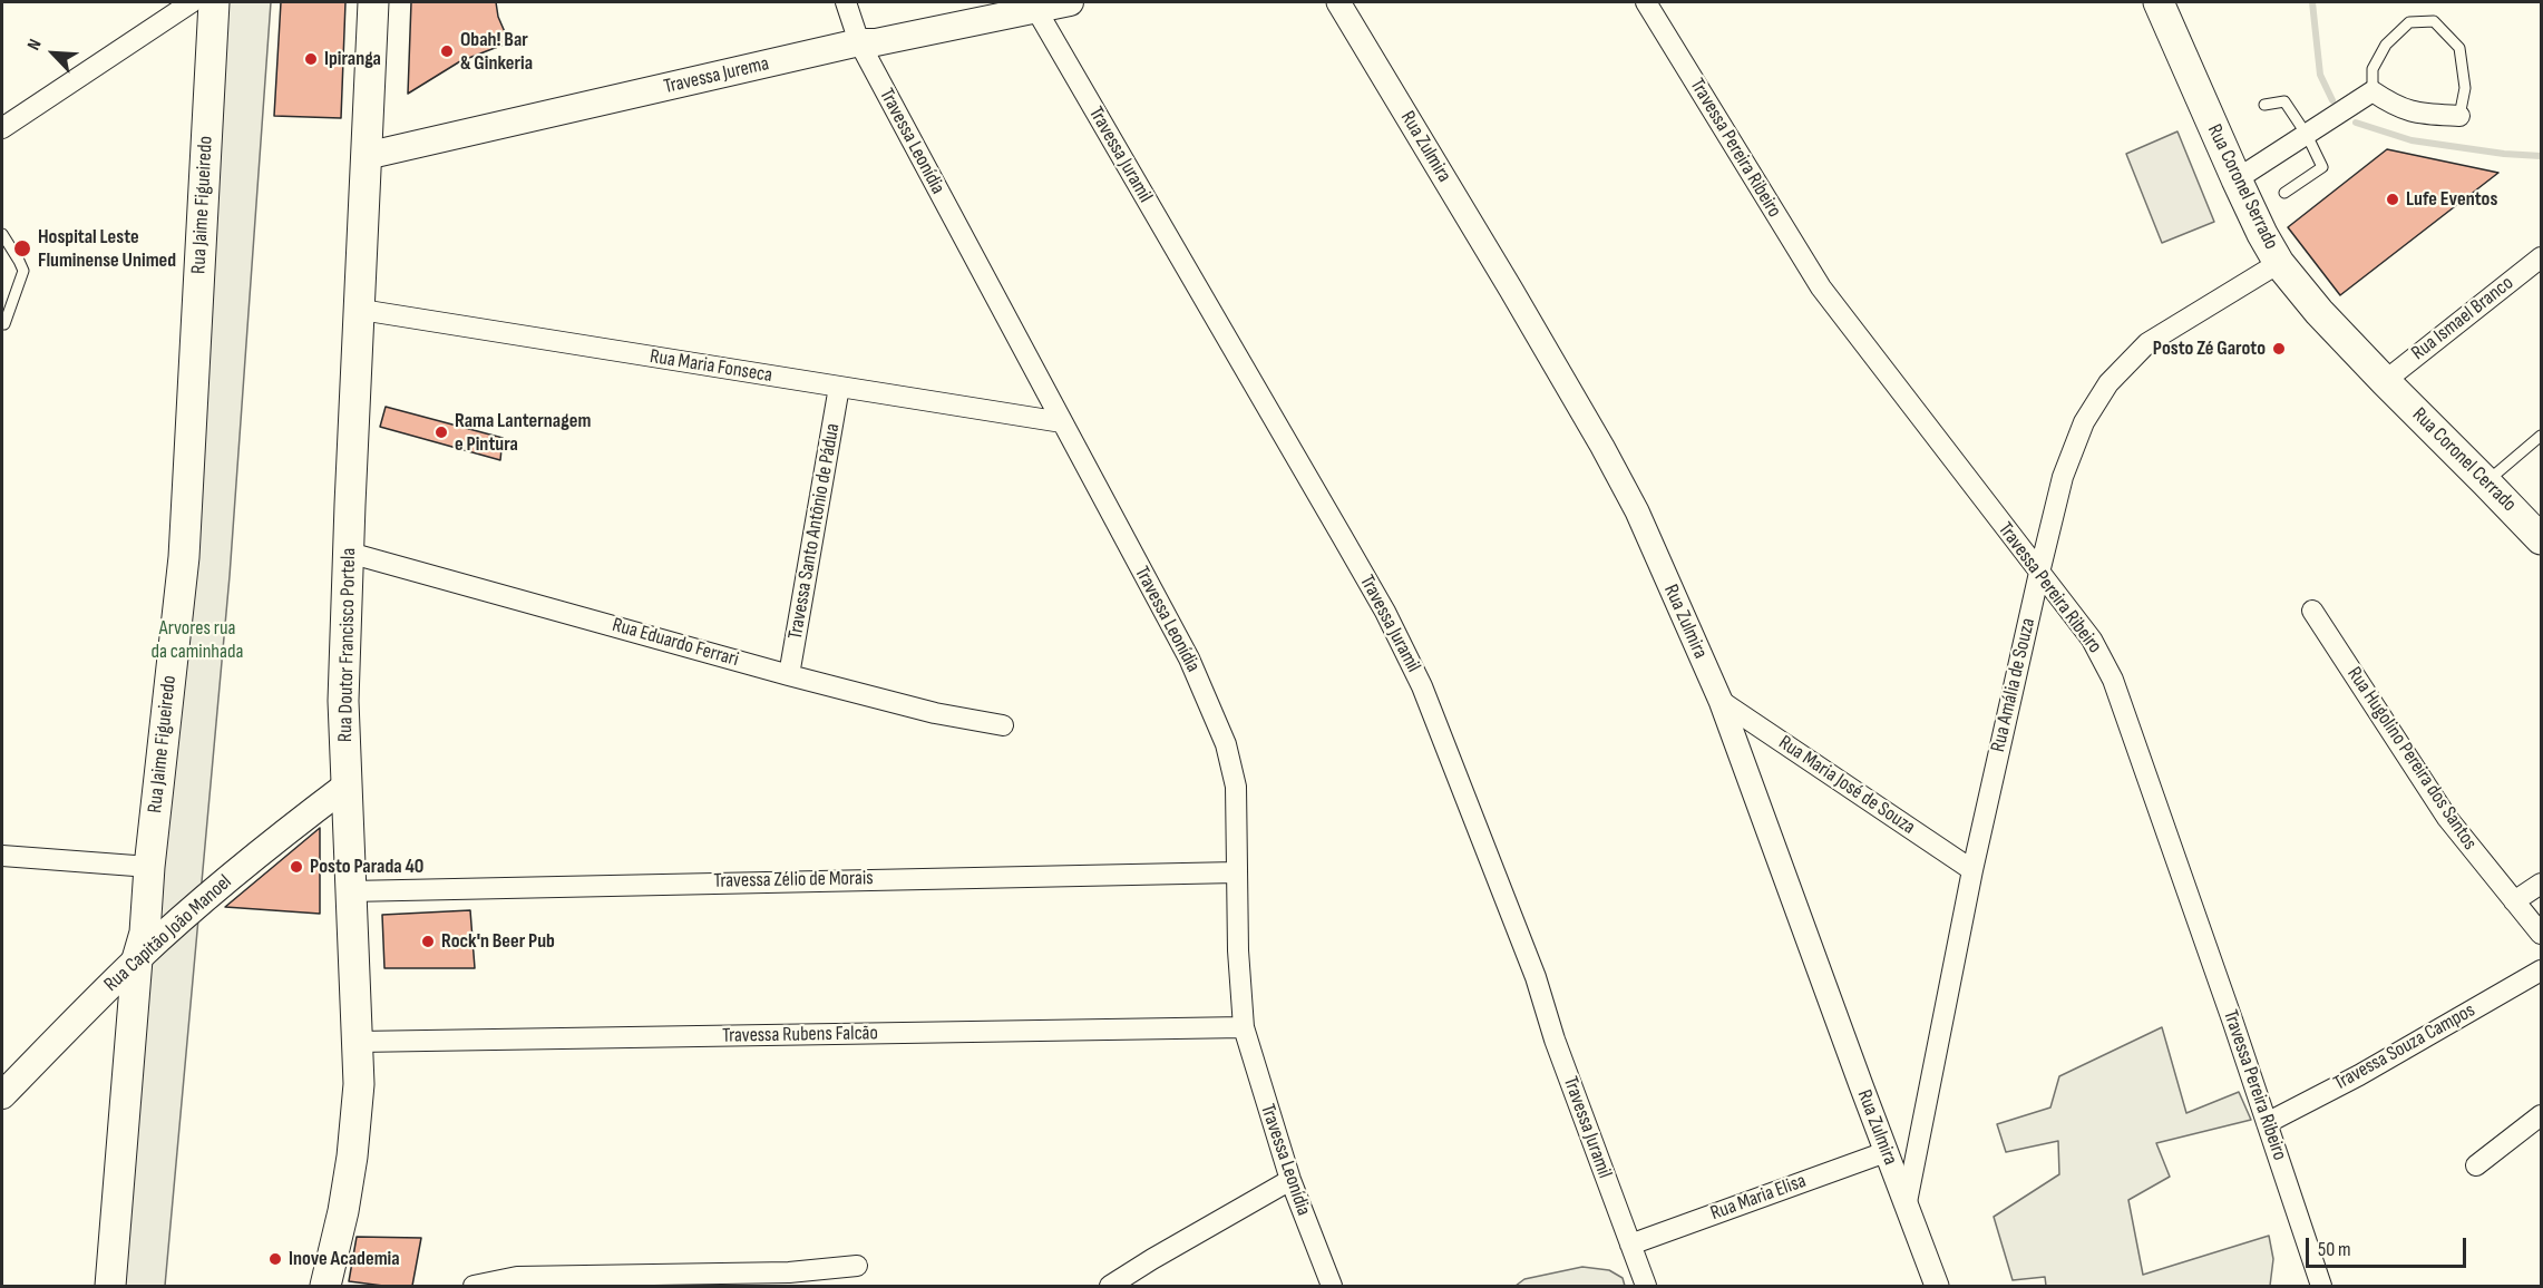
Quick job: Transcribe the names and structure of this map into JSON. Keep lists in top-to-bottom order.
{
  "streets": {
    "main road": [
      "Travessa Jurema",
      "Rua Coronel Serrado",
      "Rua Jaime Figueiredo",
      "Rua Coronel Cerrado",
      "Rua Doutor Francisco Portela",
      "Rua Capitão João Manoel"
    ],
    "street": [
      "Travessa Leonídia",
      "Rua Zulmira",
      "Travessa Pereira Ribeiro",
      "Travessa Juramil",
      "Rua Ismael Branco",
      "Rua Maria Fonseca",
      "Travessa Santo Antônio de Pádua",
      "Rua Eduardo Ferrari",
      "Rua Amália de Souza",
      "Rua Hugolino Pereira dos Santos",
      "Rua Maria José de Souza",
      "Travessa Zélio de Morais",
      "Travessa Rubens Falcão",
      "Travessa Souza Campos",
      "Rua Maria Elisa"
    ]
  },
  "crossings": [
    ["Travessa Jurema", "Travessa Leonídia"],
    ["Travessa Jurema", "Travessa Juramil"],
    ["Travessa Jurema", "Rua Doutor Francisco Portela"],
    ["Travessa Leonídia", "Rua Maria Fonseca"],
    ["Travessa Leonídia", "Travessa Zélio de Morais"],
    ["Travessa Leonídia", "Travessa Rubens Falcão"],
    ["Rua Zulmira", "Rua Amália de Souza"],
    ["Rua Zulmira", "Rua Maria José de Souza"],
    ["Rua Zulmira", "Rua Maria Elisa"],
    ["Travessa Pereira Ribeiro", "Rua Amália de Souza"],
    ["Travessa Pereira Ribeiro", "Travessa Souza Campos"],
    ["Travessa Juramil", "Rua Maria Elisa"],
    ["Rua Coronel Serrado", "Rua Ismael Branco"],
    ["Rua Coronel Serrado", "Rua Coronel Cerrado"],
    ["Rua Coronel Serrado", "Rua Amália de Souza"],
    ["Rua Jaime Figueiredo", "Rua Capitão João Manoel"],
    ["Rua Ismael Branco", "Rua Coronel Cerrado"],
    ["Rua Maria Fonseca", "Travessa Santo Antônio de Pádua"],
    ["Rua Maria Fonseca", "Rua Doutor Francisco Portela"],
    ["Travessa Santo Antônio de Pádua", "Rua Eduardo Ferrari"],
    ["Rua Eduardo Ferrari", "Rua Doutor Francisco Portela"],
    ["Rua Doutor Francisco Portela", "Travessa Zélio de Morais"],
    ["Rua Doutor Francisco Portela", "Rua Capitão João Manoel"],
    ["Rua Doutor Francisco Portela", "Travessa Rubens Falcão"],
    ["Rua Amália de Souza", "Rua Maria José de Souza"]
  ],
  "parks": ["Arvores rua da caminhada"],
  "places": [
    "Obah! Bar & Ginkeria",
    "Ipiranga",
    "Lufe Eventos",
    "Hospital Leste Fluminense Unimed",
    "Posto Zé Garoto",
    "Rama Lanternagem e Pintura",
    "Posto Parada 40",
    "Rock'n Beer Pub",
    "Inove Academia"
  ],
  "scale_bar": "50 m",
  "north": "top left"
}
